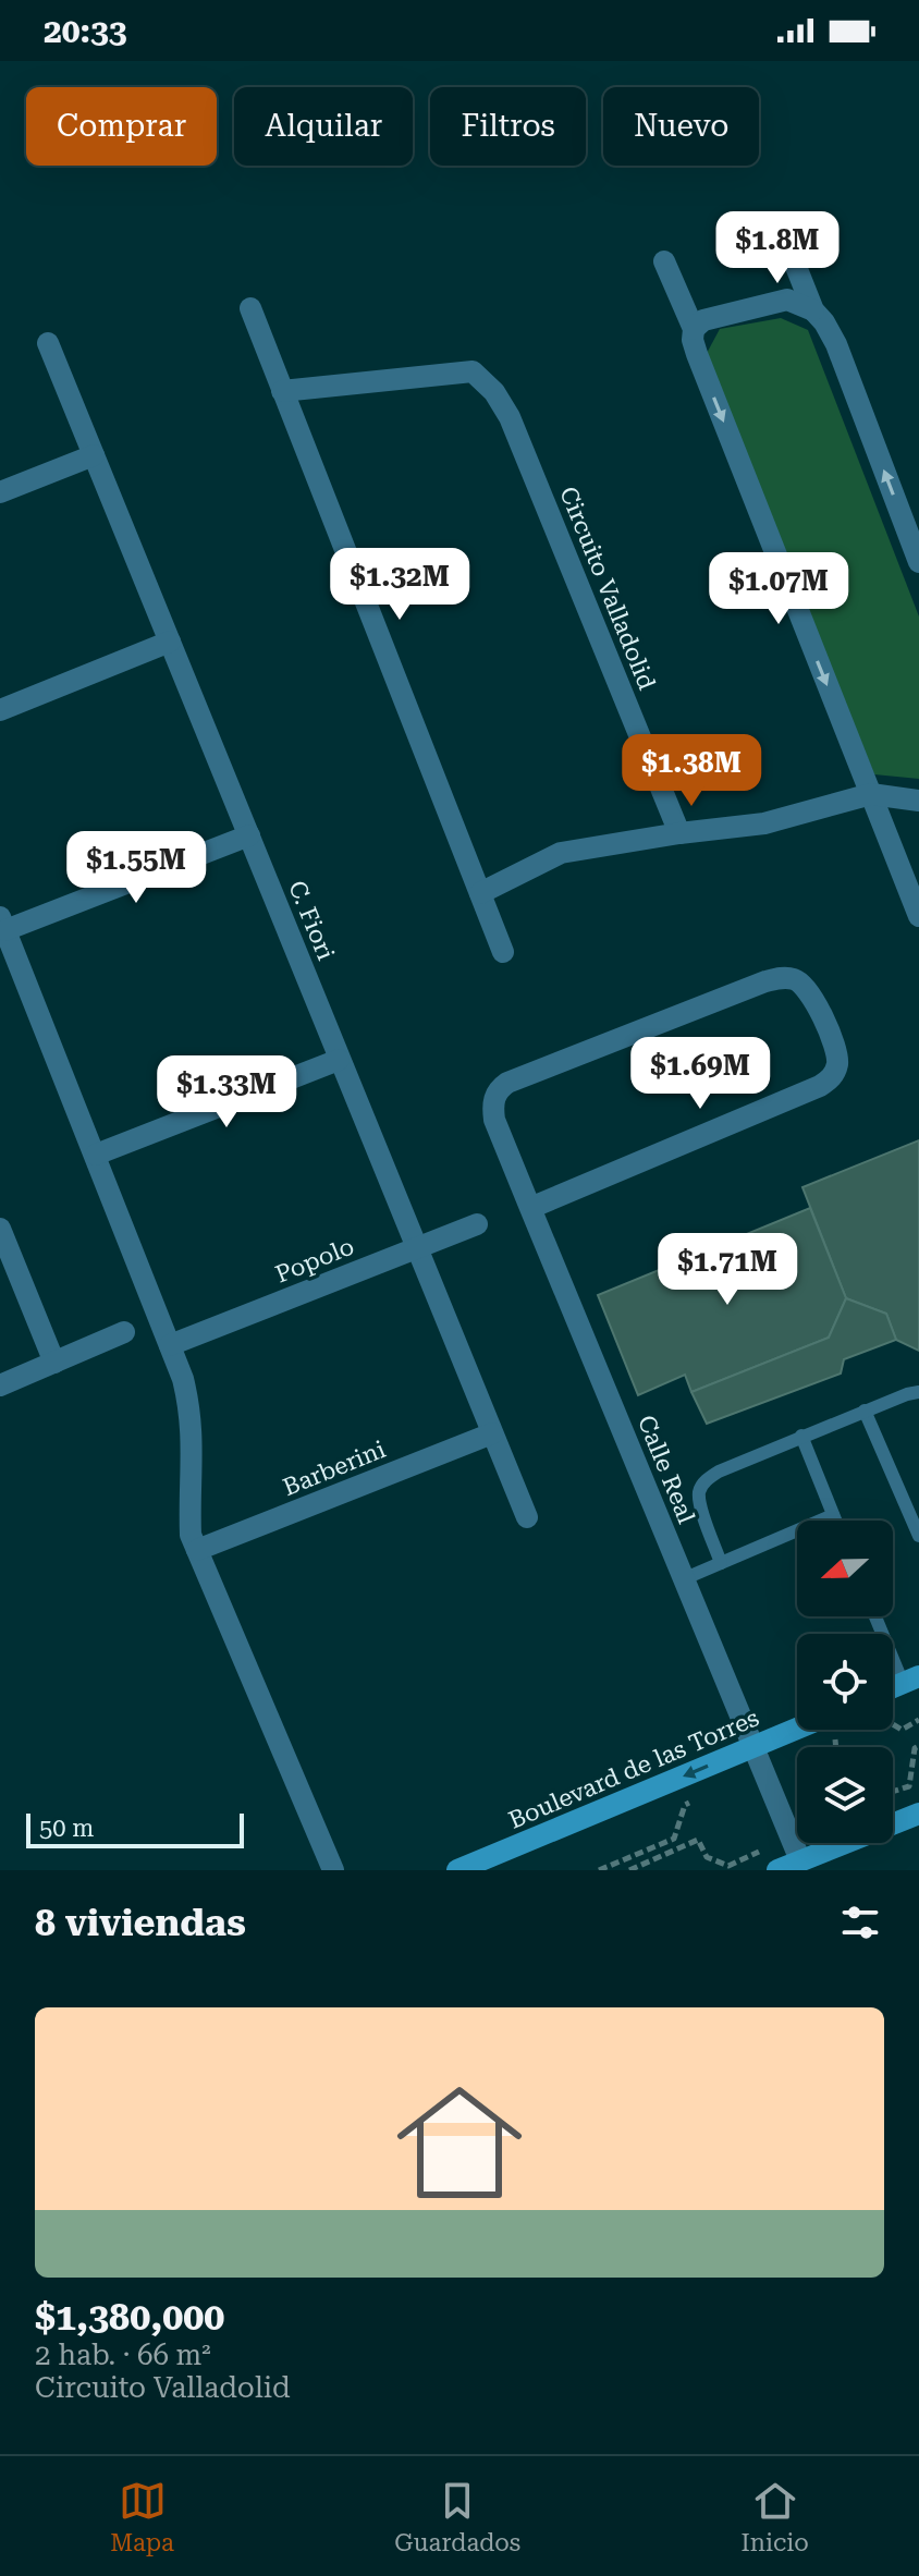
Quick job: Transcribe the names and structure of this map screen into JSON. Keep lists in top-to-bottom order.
{
  "streets": {
    "street": [
      "Circuito Valladolid",
      "C. Fiori",
      "Popolo",
      "Barberini",
      "Calle Real",
      "Boulevard de las Torres"
    ]
  },
  "crossings": [
    ["C. Fiori", "Popolo"],
    ["C. Fiori", "Barberini"],
    ["Calle Real", "Boulevard de las Torres"]
  ],
  "one_way": ["Boulevard de las Torres"],
  "scale_bar": "50 m",
  "north": "left",
  "page": {
    "status": "20:33",
    "chip": [
      "Comprar",
      "Alquilar",
      "Filtros",
      "Nuevo"
    ],
    "price": [
      "$1.8M",
      "$1.32M",
      "$1.07M",
      "$1.38M",
      "$1.55M",
      "$1.69M",
      "$1.33M",
      "$1.71M"
    ],
    "scale": "50 m",
    "heading": "8 viviendas",
    "list": [
      {
        "name": "$1,380,000",
        "note": "2 hab. · 66 m² · Circuito Valladolid"
      }
    ],
    "tabs": ["Mapa", "Guardados", "Inicio"]
  }
}
